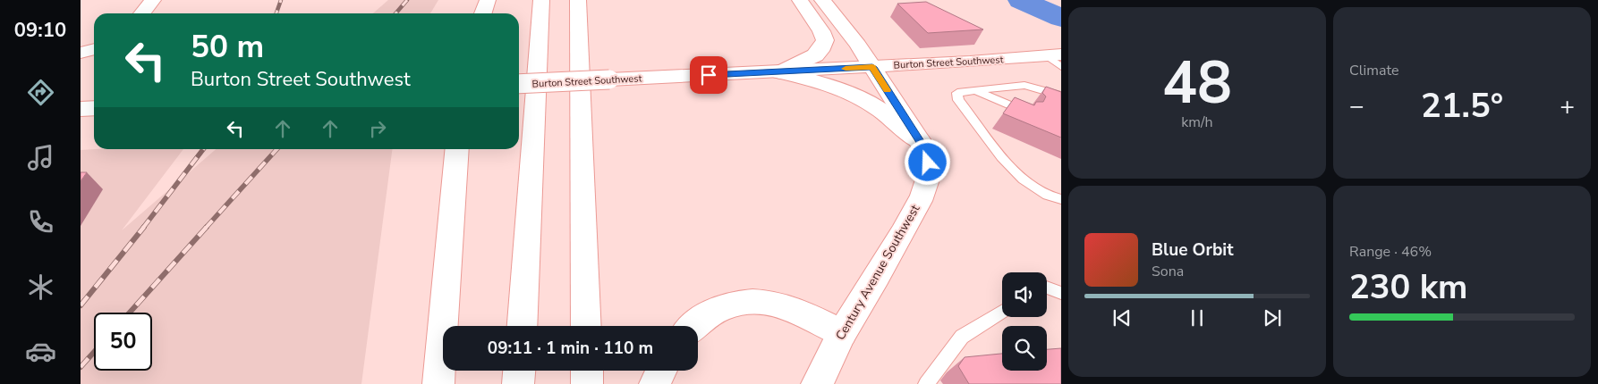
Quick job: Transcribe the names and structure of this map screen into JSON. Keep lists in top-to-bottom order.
{
  "streets": {
    "main road": ["Burton Street Southwest", "Century Avenue Southwest"]
  },
  "crossings": [
    ["Burton Street Southwest", "Century Avenue Southwest"]
  ],
  "page": {
    "tabs": "09:10",
    "tile": [
      ["48", "km/h"],
      "Climate",
      ["Range · 46%", "230 km"]
    ],
    "turn": ["50 m", "Burton Street Southwest"],
    "heat": ["−", "21.5°", "+"],
    "song": ["Blue Orbit", "Sona"],
    "limit": "50",
    "trip": "09:11 · 1 min · 110 m"
  }
}
